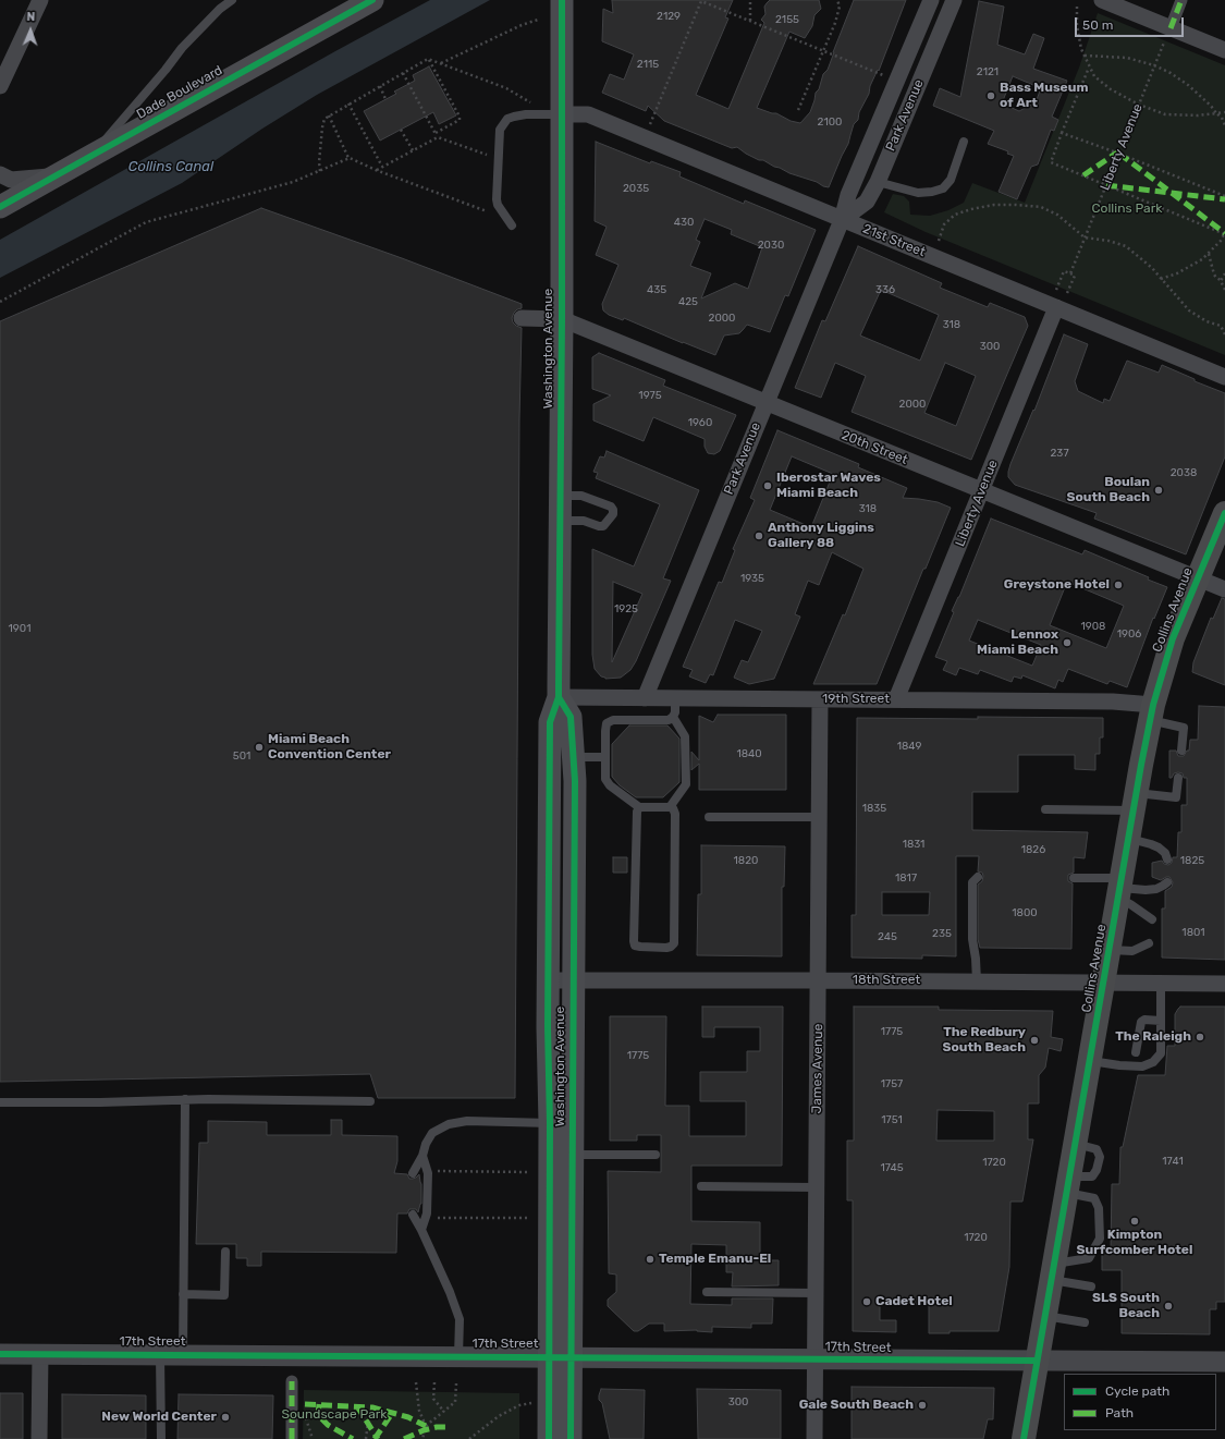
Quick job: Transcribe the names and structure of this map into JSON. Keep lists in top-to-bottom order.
{
  "streets": {
    "main road": ["Dade Boulevard", "Washington Avenue", "Collins Avenue"],
    "street": [
      "Park Avenue",
      "Liberty Avenue",
      "21st Street",
      "20th Street",
      "19th Street",
      "18th Street",
      "James Avenue",
      "17th Street"
    ]
  },
  "crossings": [
    ["Park Avenue", "21st Street"],
    ["Park Avenue", "20th Street"],
    ["Park Avenue", "19th Street"],
    ["Liberty Avenue", "21st Street"],
    ["Liberty Avenue", "20th Street"],
    ["Liberty Avenue", "19th Street"],
    ["21st Street", "Washington Avenue"],
    ["Washington Avenue", "20th Street"],
    ["Washington Avenue", "19th Street"],
    ["Washington Avenue", "18th Street"],
    ["Washington Avenue", "17th Street"],
    ["20th Street", "Collins Avenue"],
    ["Collins Avenue", "19th Street"],
    ["Collins Avenue", "18th Street"],
    ["Collins Avenue", "17th Street"],
    ["19th Street", "James Avenue"],
    ["18th Street", "James Avenue"],
    ["James Avenue", "17th Street"]
  ],
  "water": ["Collins Canal"],
  "parks": ["Collins Park", "Soundscape Park"],
  "places": [
    "Bass Museum of Art",
    "Iberostar Waves Miami Beach",
    "Boulan South Beach",
    "Anthony Liggins Gallery 88",
    "Greystone Hotel",
    "Lennox Miami Beach",
    "Miami Beach Convention Center",
    "The Raleigh",
    "The Redbury South Beach",
    "Kimpton Surfcomber Hotel",
    "Temple Emanu-El",
    "Cadet Hotel",
    "SLS South Beach",
    "Gale South Beach",
    "New World Center"
  ],
  "house_numbers": [
    "2129",
    "2155",
    "2115",
    "2121",
    "2100",
    "2035",
    "430",
    "2030",
    "435",
    "336",
    "425",
    "2000",
    "318",
    "300",
    "1975",
    "2000",
    "1960",
    "237",
    "2038",
    "318",
    "1935",
    "1925",
    "1908",
    "1901",
    "1906",
    "1849",
    "1840",
    "501",
    "1835",
    "1831",
    "1826",
    "1820",
    "1825",
    "1817",
    "1800",
    "1801",
    "235",
    "245",
    "1775",
    "1775",
    "1757",
    "1751",
    "1741",
    "1720",
    "1745",
    "1720",
    "300"
  ],
  "legend": ["Cycle path", "Path"],
  "scale_bar": "50 m",
  "north": "top"
}
